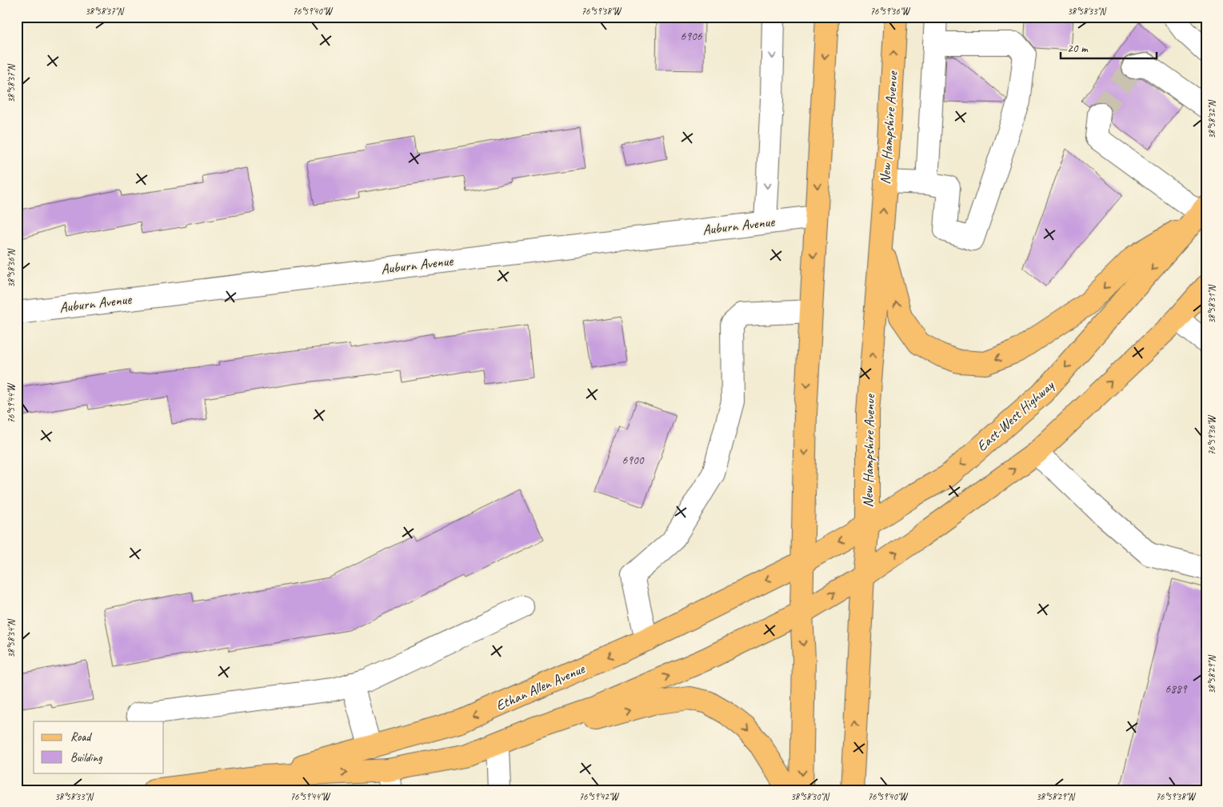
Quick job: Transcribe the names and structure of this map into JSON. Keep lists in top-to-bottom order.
{
  "streets": {
    "main road": ["New Hampshire Avenue", "East-West Highway", "Ethan Allen Avenue"],
    "street": ["Auburn Avenue"]
  },
  "crossings": [
    ["New Hampshire Avenue", "East-West Highway"],
    ["East-West Highway", "Ethan Allen Avenue"]
  ],
  "house_numbers": ["6906", "6900", "6889"],
  "legend": ["Road", "Building"],
  "scale_bar": "20 m",
  "coordinates": [
    "38°58'37\"N",
    "76°59'40\"W",
    "76°59'38\"W",
    "76°59'36\"W",
    "38°58'33\"N",
    "38°58'32\"N",
    "38°58'36\"N",
    "38°58'31\"N",
    "76°59'44\"W",
    "38°58'34\"N",
    "38°58'29\"N",
    "76°59'42\"W",
    "38°58'30\"N"
  ]
}
